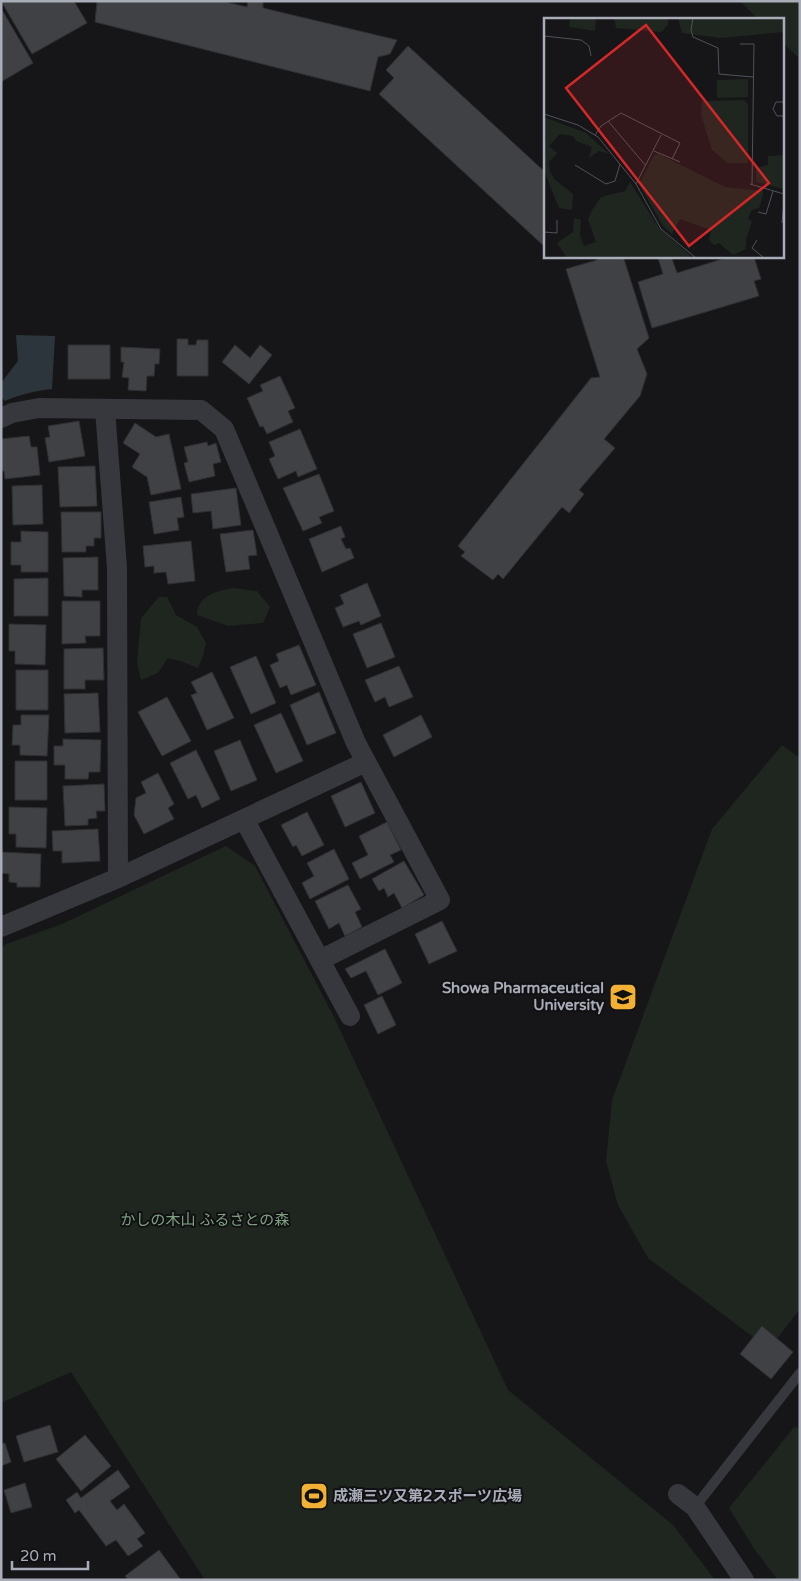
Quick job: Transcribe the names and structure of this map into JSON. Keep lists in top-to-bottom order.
{
  "parks": ["かしの木山 ふるさとの森"],
  "places": {
    "school or university": ["Showa Pharmaceutical University"],
    "sports": ["成瀬三ツ又第2スポーツ広場"]
  },
  "scale_bar": "20 m"
}
